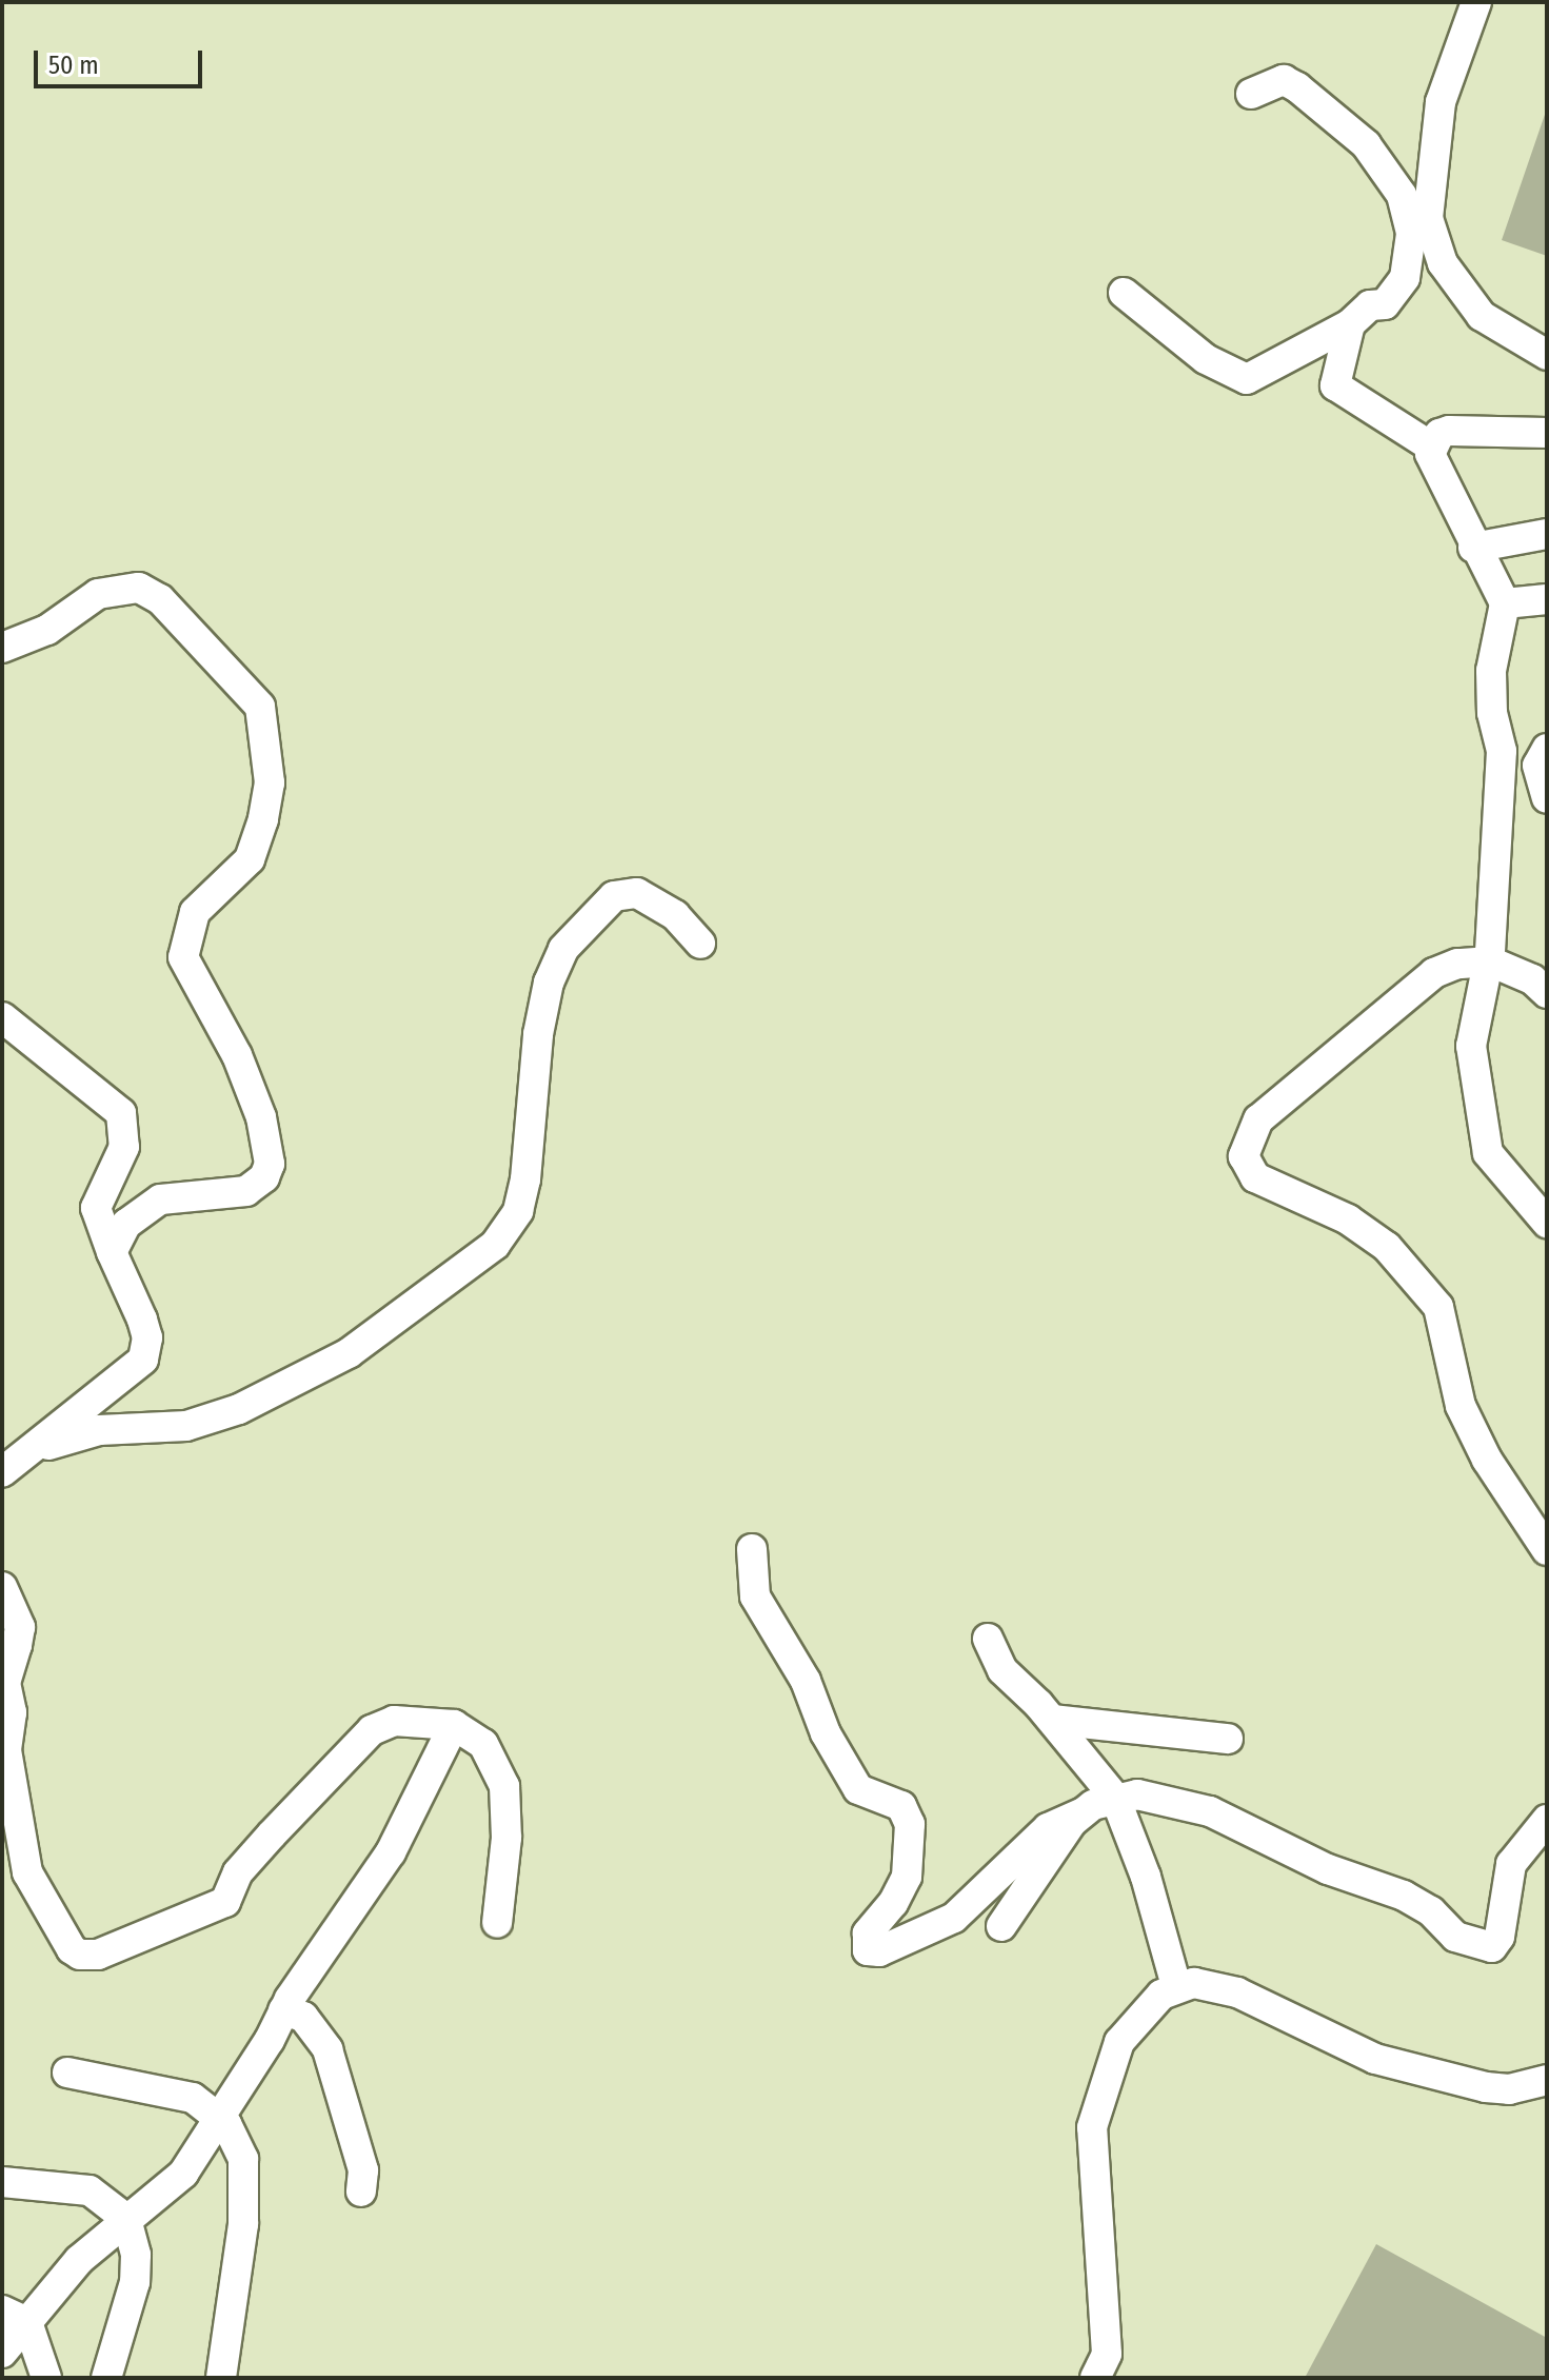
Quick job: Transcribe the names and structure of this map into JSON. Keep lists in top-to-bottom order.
{
  "scale_bar": "50 m"
}
